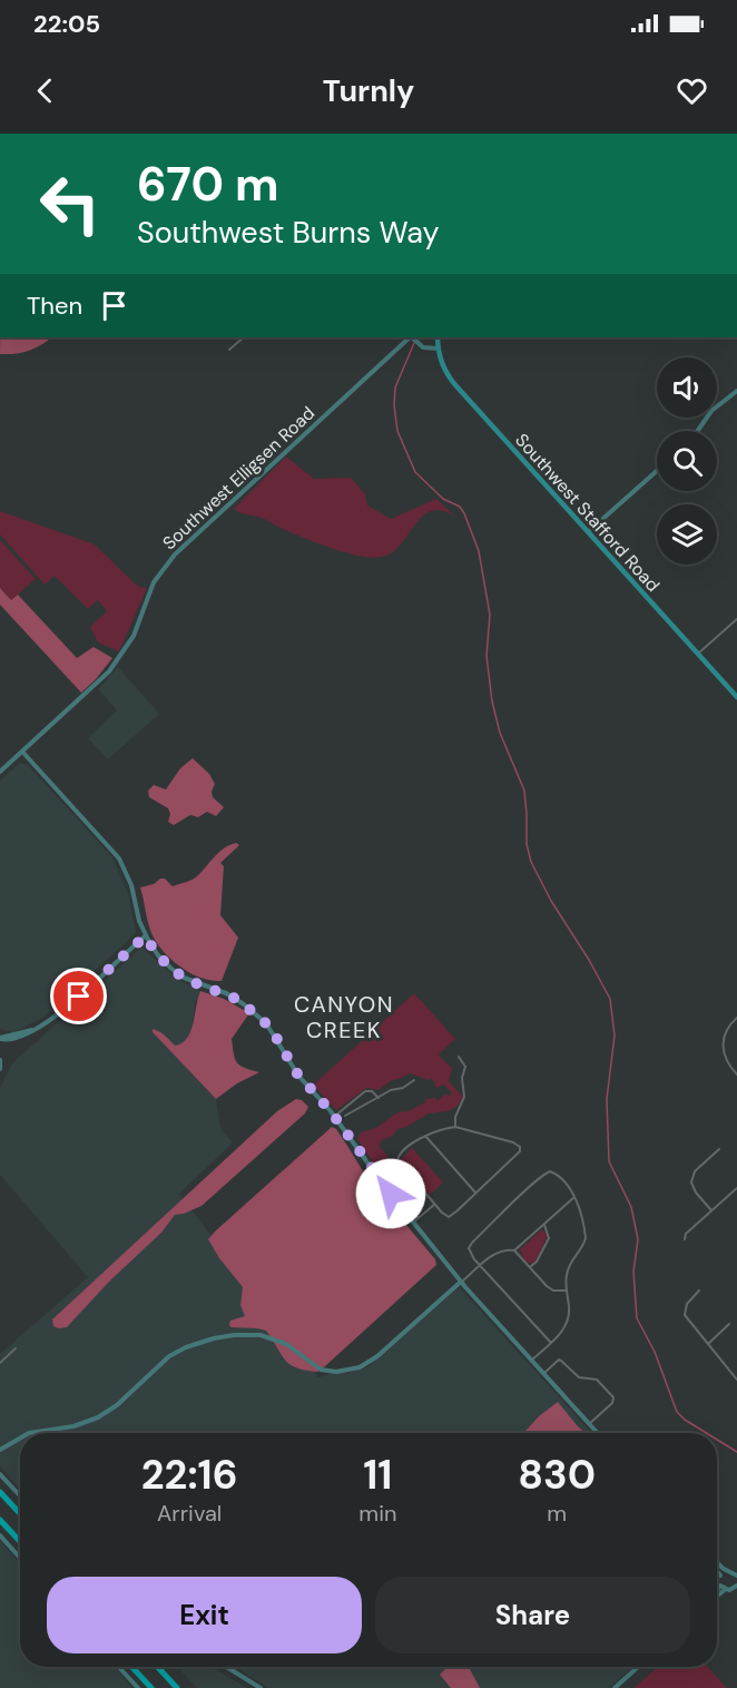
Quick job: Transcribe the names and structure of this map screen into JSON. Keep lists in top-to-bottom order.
{
  "streets": {
    "main road": ["Southwest Elligsen Road", "Southwest Stafford Road"]
  },
  "districts": ["CANYON CREEK"],
  "page": {
    "status": "22:05",
    "header": "Turnly",
    "turn": ["670 m", "Southwest Burns Way"],
    "then": "Then",
    "eta": [
      "22:16",
      "Arrival",
      "11",
      "min",
      "830",
      "m"
    ],
    "buttons": ["Exit", "Share"]
  }
}
